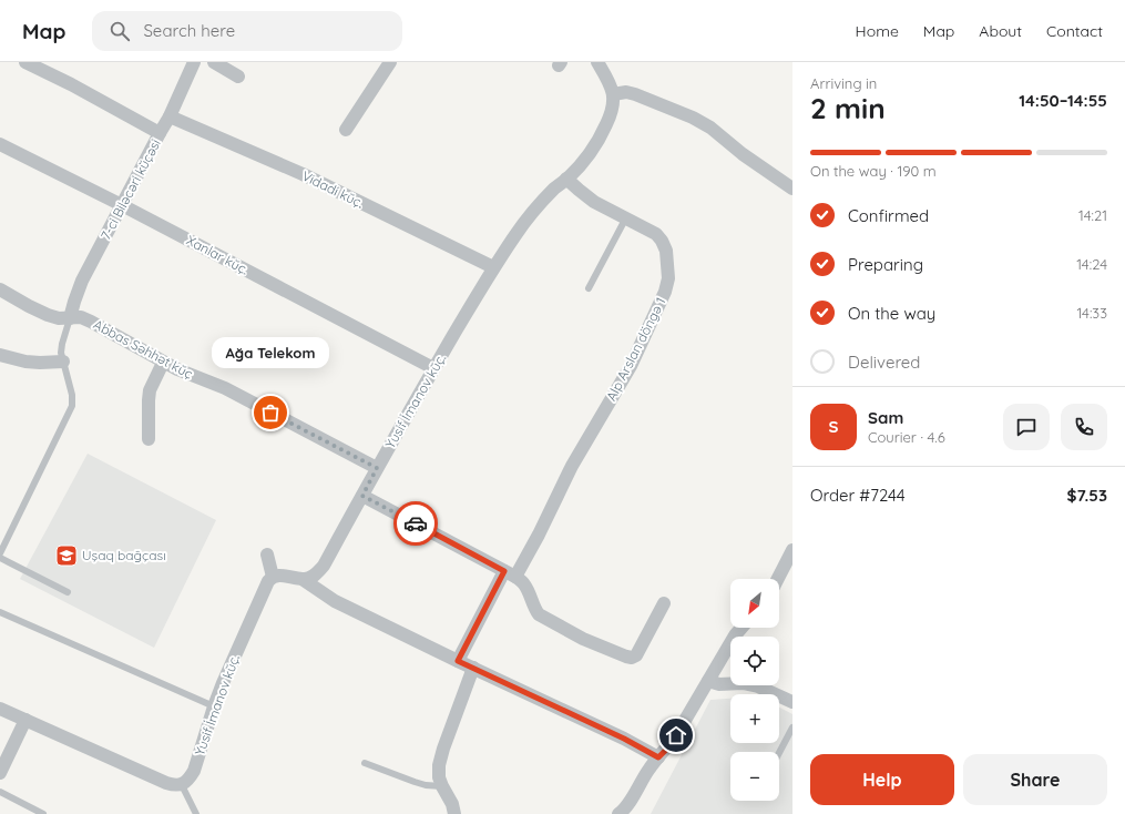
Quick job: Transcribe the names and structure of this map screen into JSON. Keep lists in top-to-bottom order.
{
  "streets": {
    "street": [
      "7-ci Biləcəri küçəsi",
      "Vidadi küç.",
      "Xanlar küç.",
      "Abbas Səhhət küç",
      "Alp Arslan döngə 1",
      "Yusif İmanov küç."
    ]
  },
  "crossings": [
    ["7-ci Biləcəri küçəsi", "Vidadi küç."],
    ["7-ci Biləcəri küçəsi", "Xanlar küç."],
    ["7-ci Biləcəri küçəsi", "Abbas Səhhət küç"],
    ["Vidadi küç.", "Yusif İmanov küç."],
    ["Xanlar küç.", "Yusif İmanov küç."],
    ["Abbas Səhhət küç", "Yusif İmanov küç."],
    ["Alp Arslan döngə 1", "Yusif İmanov küç."]
  ],
  "places": {
    "other": ["Ağa Telekom"],
    "school or university": ["Uşaq bağçası"]
  },
  "north": "bottom left",
  "page": {
    "header": "Map",
    "search": "Search here",
    "nav": [
      "Home",
      "Map",
      "About",
      "Contact"
    ],
    "heading": ["2 min", "Arriving in", "14:50–14:55"],
    "panel": [
      "Sam",
      "Courier · 4.6",
      "Order #7244",
      "$7.53"
    ],
    "bar": "On the way · 190 m",
    "list": [
      ["Confirmed", "14:21"],
      ["Preparing", "14:24"],
      ["On the way", "14:33"],
      "Delivered"
    ],
    "bubble": "Ağa Telekom",
    "round": "S",
    "map_buttons": ["+", "−"],
    "buttons": ["Help", "Share"]
  }
}
